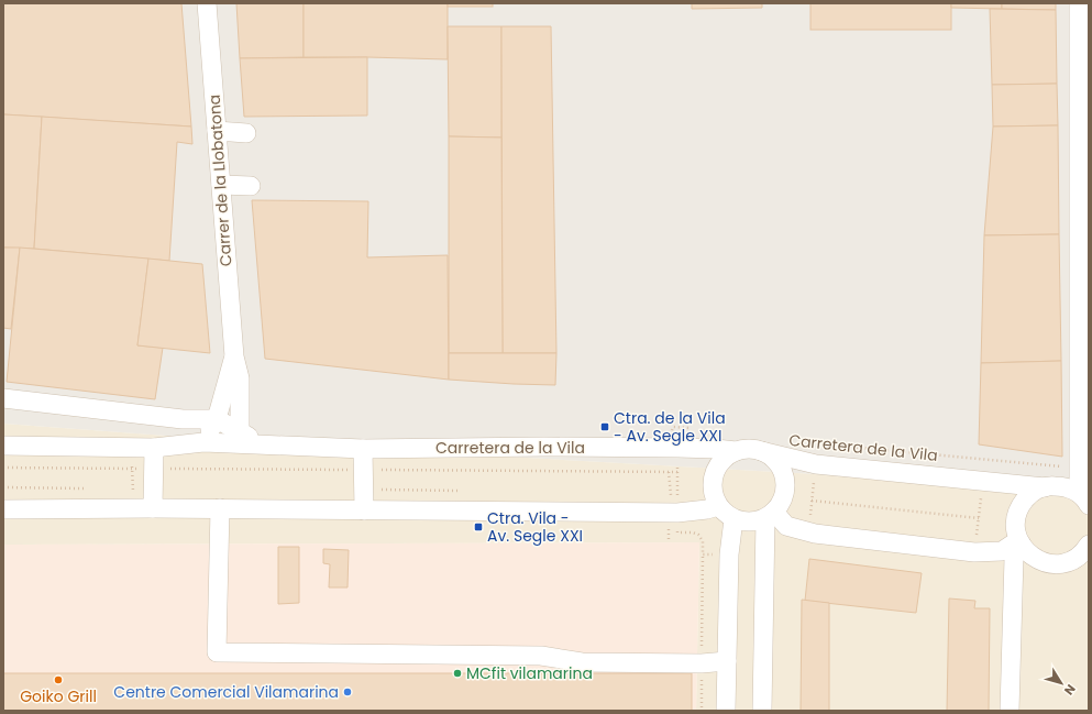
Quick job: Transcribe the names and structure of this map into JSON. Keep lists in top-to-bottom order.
{
  "streets": {
    "street": ["Carrer de la Llobatona", "Carretera de la Vila"]
  },
  "crossings": [
    ["Carrer de la Llobatona", "Carretera de la Vila"]
  ],
  "places": {
    "transit": ["Ctra. de la Vila - Av. Segle XXI", "Ctra. Vila - Av. Segle XXI"],
    "other": ["MCfit vilamarina", "Goiko Grill", "Centre Comercial Vilamarina"]
  },
  "north": "bottom right"
}
